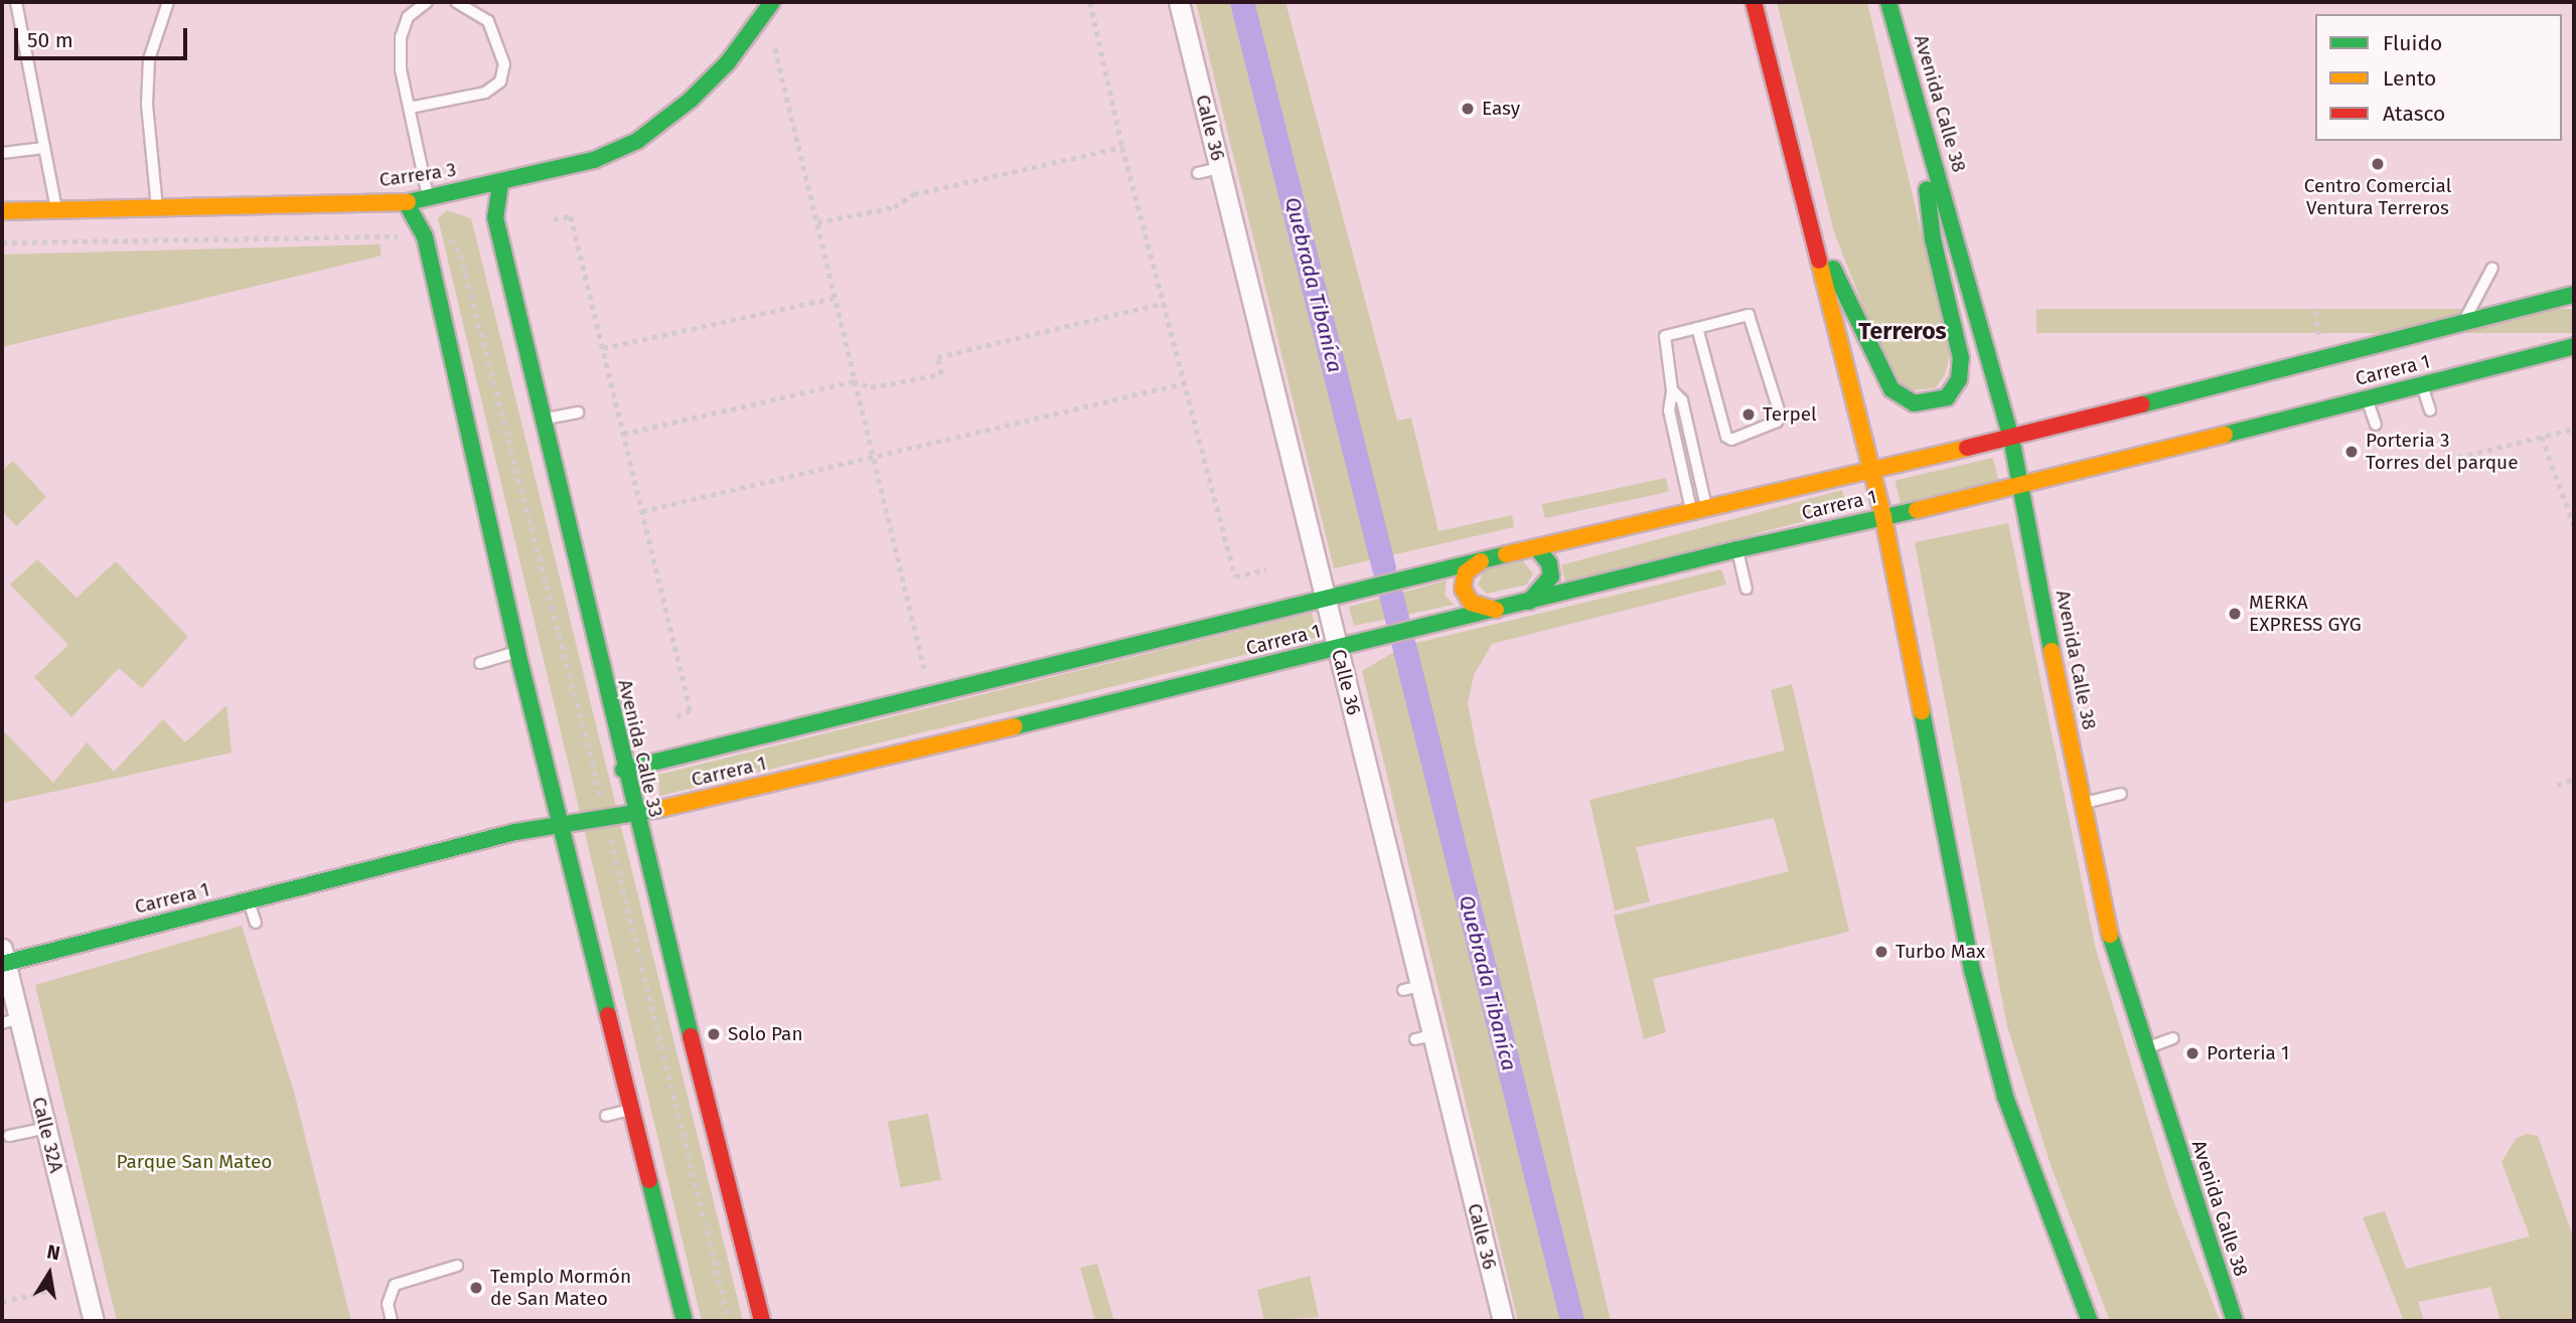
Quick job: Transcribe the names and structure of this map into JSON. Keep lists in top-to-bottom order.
{
  "streets": {
    "street": [
      "Avenida Calle 38",
      "Calle 36",
      "Carrera 3",
      "Carrera 1",
      "Avenida Calle 33",
      "Calle 32A"
    ]
  },
  "crossings": [
    ["Avenida Calle 38", "Carrera 1"],
    ["Calle 36", "Carrera 1"],
    ["Carrera 3", "Avenida Calle 33"],
    ["Carrera 1", "Avenida Calle 33"],
    ["Carrera 1", "Calle 32A"]
  ],
  "districts": ["Terreros"],
  "water": ["Quebrada Tibaníca"],
  "parks": ["Parque San Mateo"],
  "places": [
    "Easy",
    "Centro Comercial Ventura Terreros",
    "Terpel",
    "Porteria 3 Torres del parque",
    "MERKA EXPRESS GYG",
    "Turbo Max",
    "Solo Pan",
    "Porteria 1",
    "Templo Mormón de San Mateo"
  ],
  "legend": ["Fluido", "Lento", "Atasco"],
  "scale_bar": "50 m",
  "north": "top"
}
